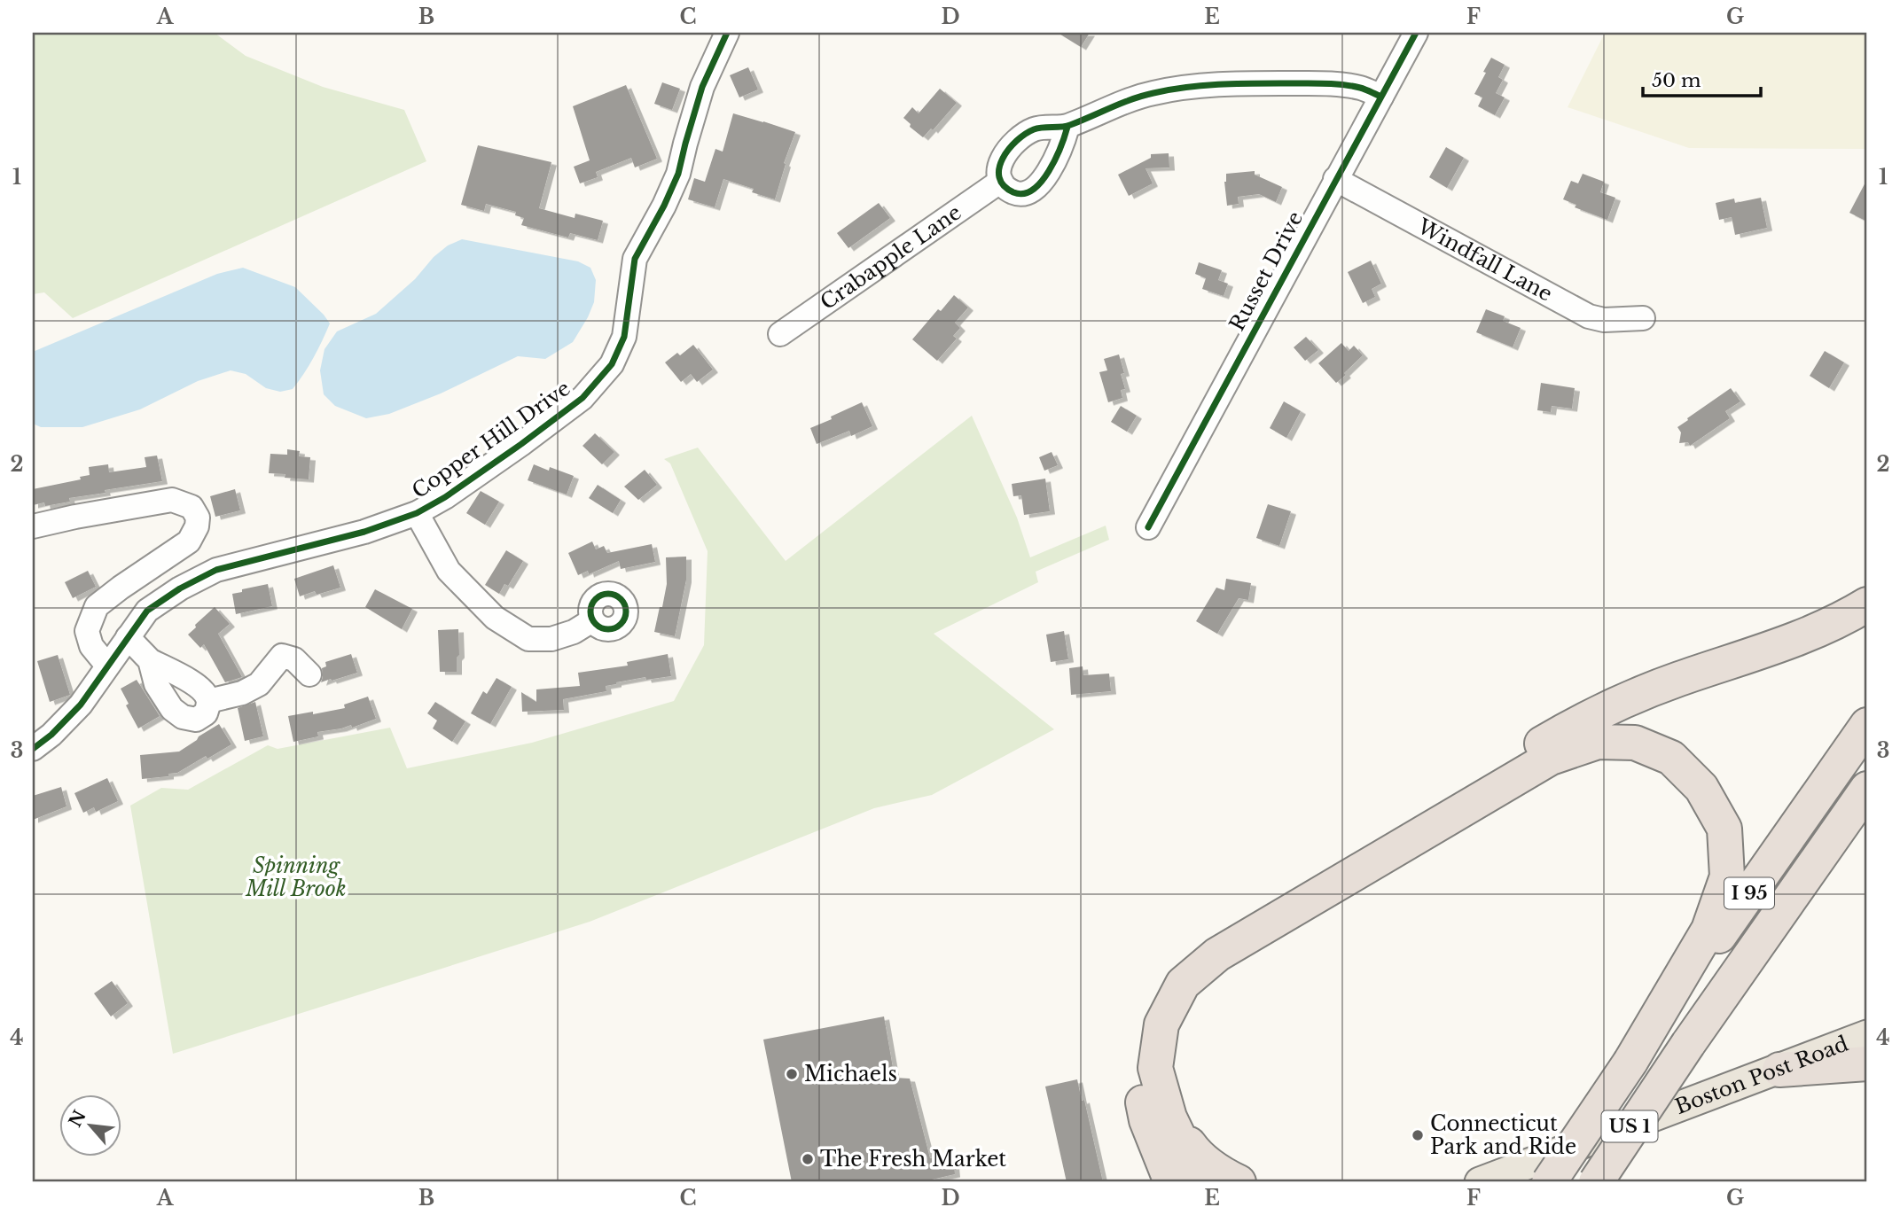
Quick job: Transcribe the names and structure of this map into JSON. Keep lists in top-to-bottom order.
{
  "streets": {
    "highway": ["I 95"],
    "main road": ["Boston Post Road", "US 1"],
    "street": [
      "Crabapple Lane",
      "Windfall Lane",
      "Russet Drive",
      "Copper Hill Drive"
    ]
  },
  "crossings": [
    ["Windfall Lane", "Russet Drive"]
  ],
  "parks": ["Spinning Mill Brook"],
  "places": ["Michaels", "Connecticut Park and Ride", "The Fresh Market"],
  "scale_bar": "50 m",
  "north": "top left",
  "grid": {
    "columns": [
      "A",
      "B",
      "C",
      "D",
      "E",
      "F",
      "G"
    ],
    "rows": [
      "1",
      "2",
      "3",
      "4"
    ]
  }
}
